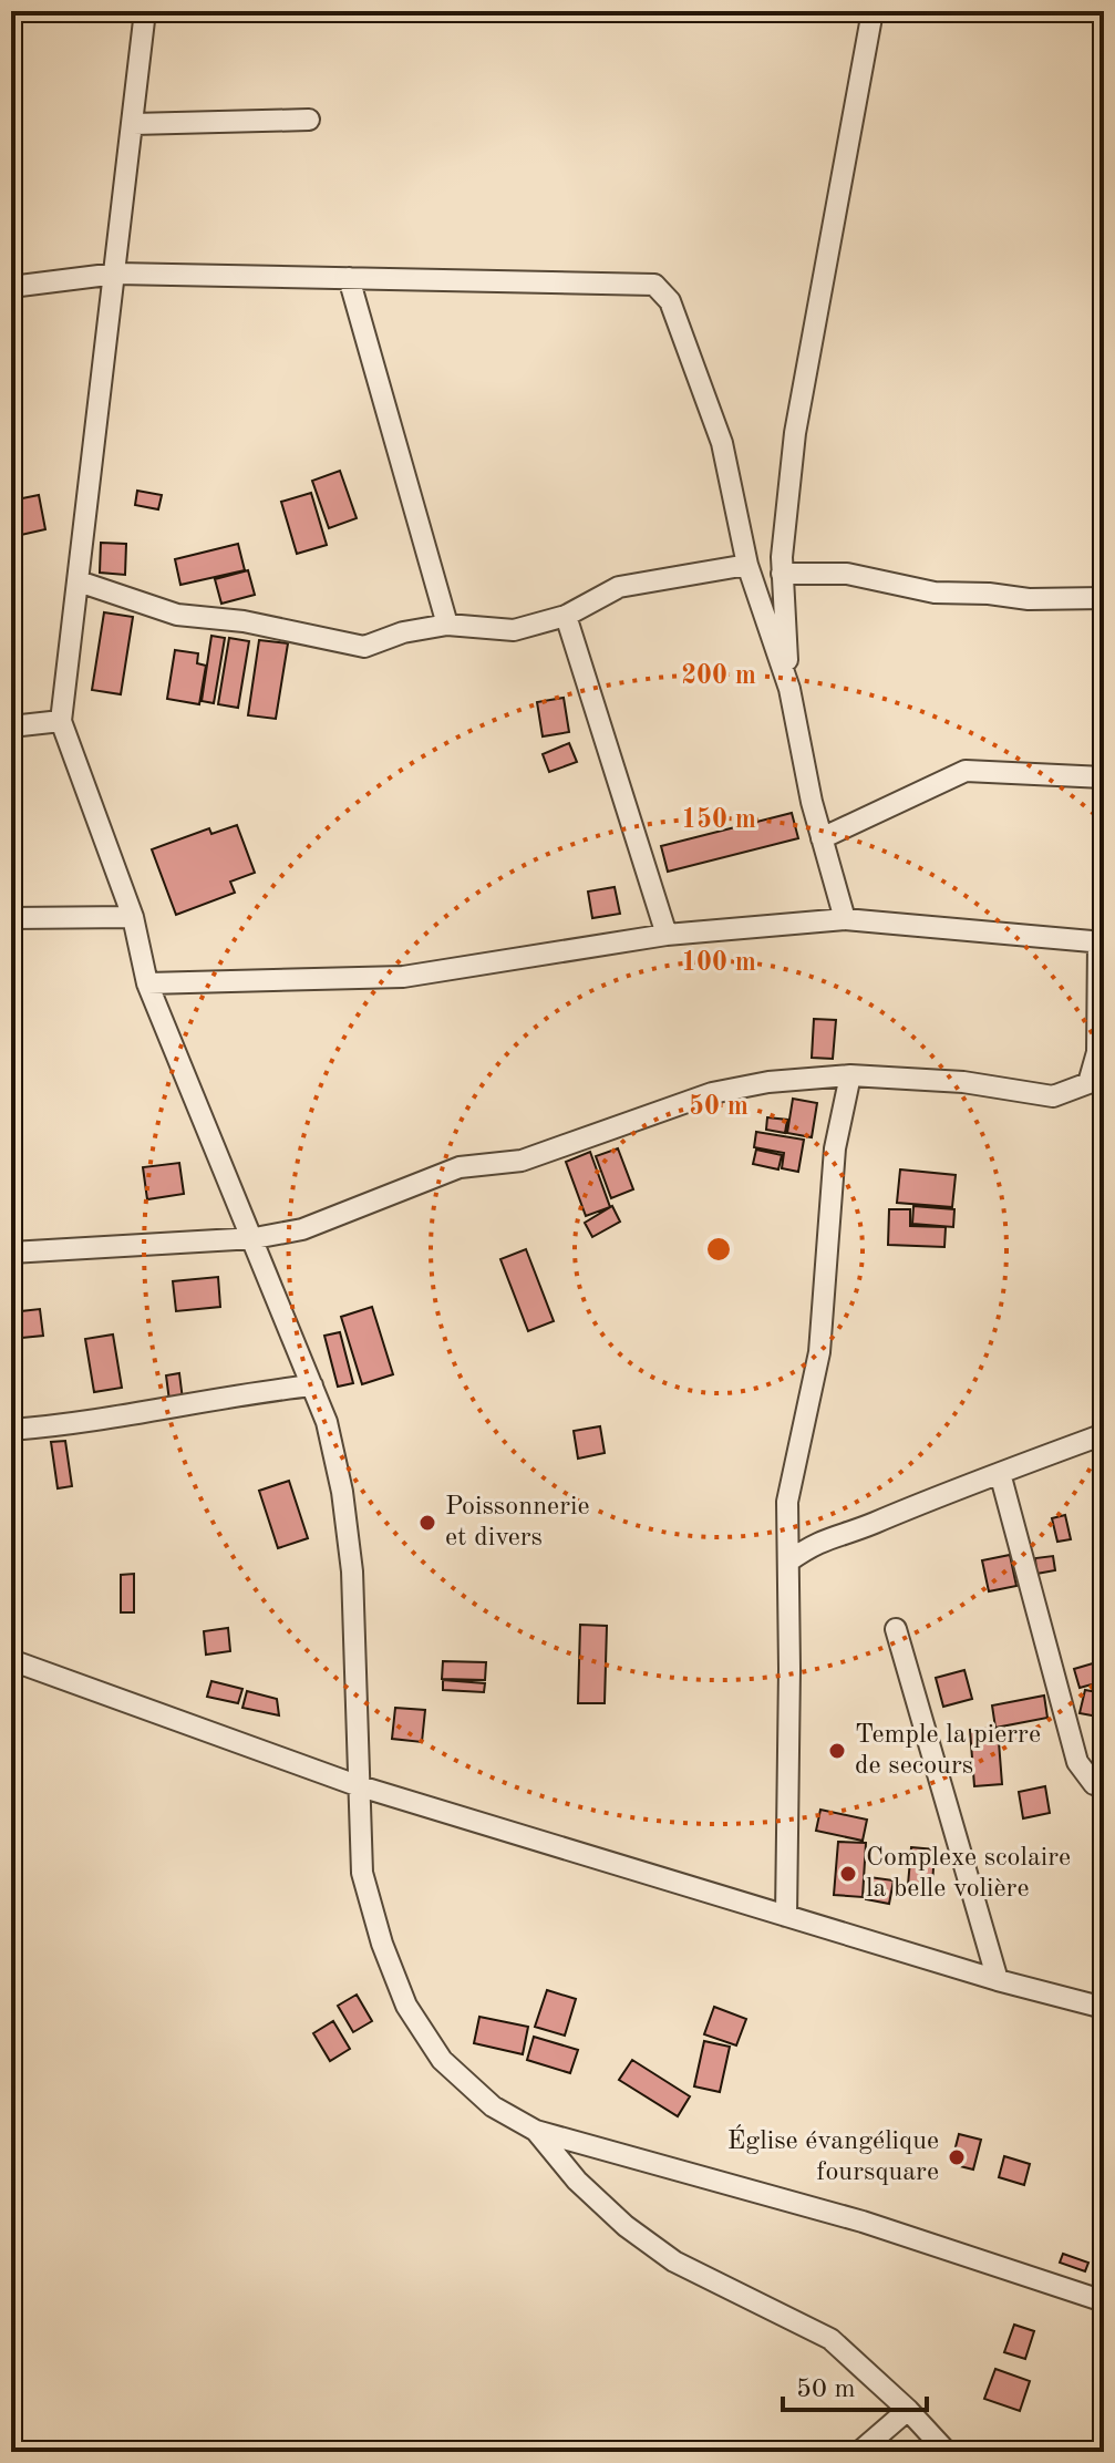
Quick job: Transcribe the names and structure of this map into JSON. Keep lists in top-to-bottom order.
{
  "places": [
    "Poissonnerie et divers",
    "Temple la pierre de secours",
    "Complexe scolaire la belle volière",
    "Église évangélique foursquare"
  ],
  "scale_bar": "50 m",
  "rings": [
    "200 m",
    "150 m",
    "100 m",
    "50 m"
  ]
}
